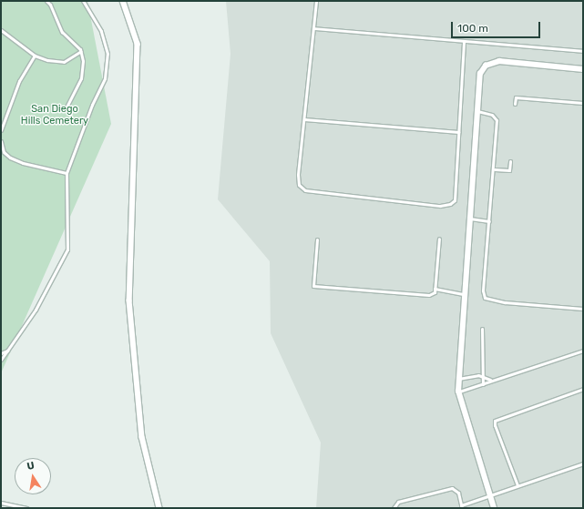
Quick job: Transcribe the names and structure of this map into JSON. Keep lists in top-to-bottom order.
{
  "parks": ["San Diego Hills Cemetery"],
  "scale_bar": "100 m",
  "north": "top"
}
